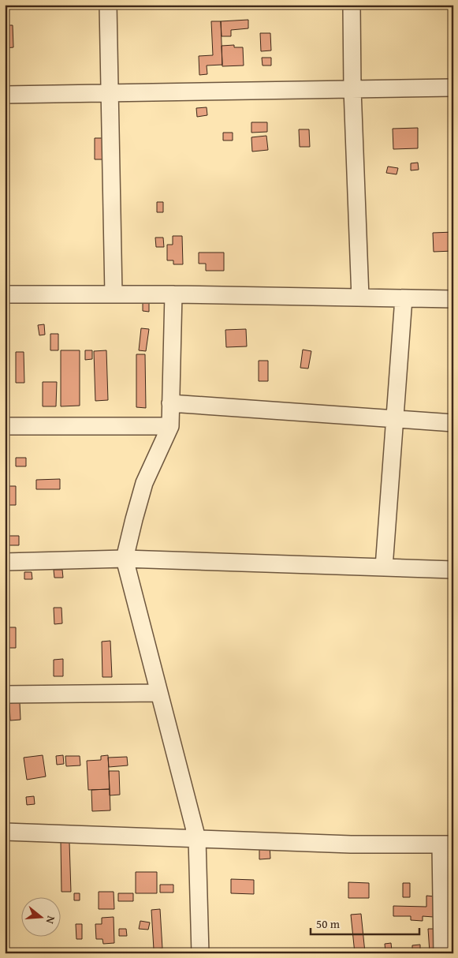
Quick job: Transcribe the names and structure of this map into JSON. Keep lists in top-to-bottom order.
{
  "scale_bar": "50 m",
  "north": "right"
}
